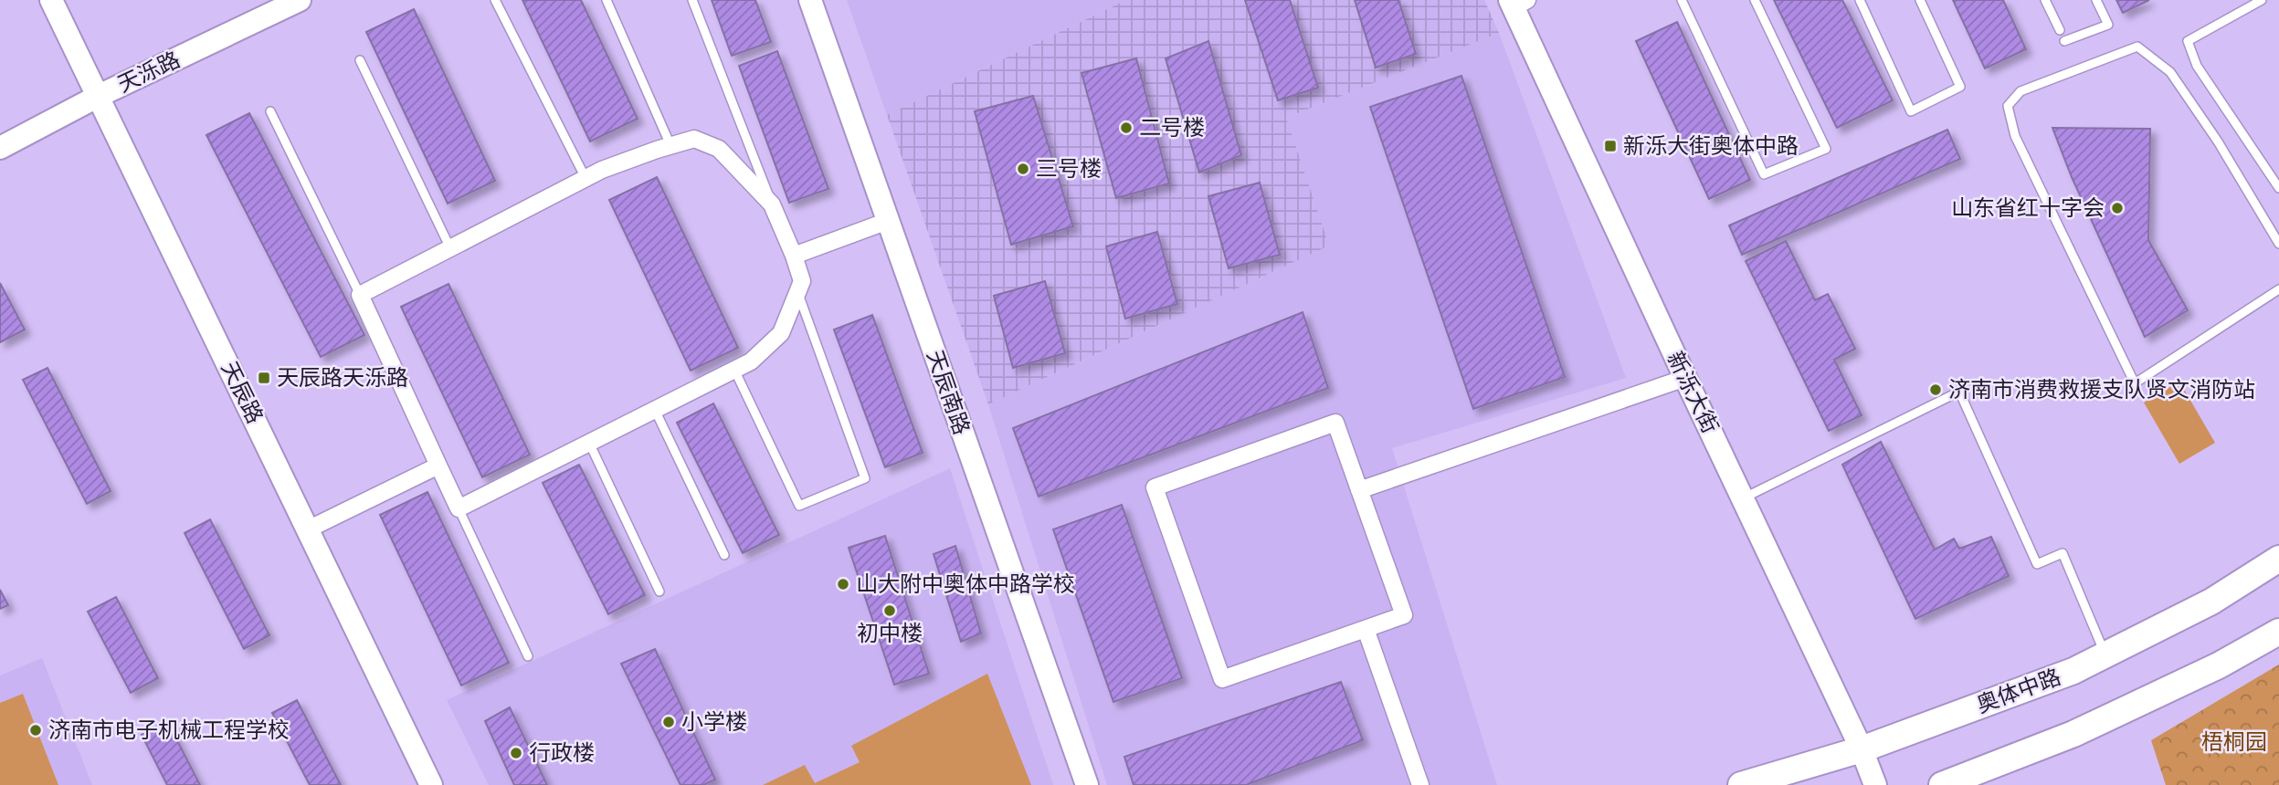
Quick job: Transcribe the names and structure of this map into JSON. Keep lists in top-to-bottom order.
{
  "streets": {
    "main road": ["奥体中路"],
    "street": [
      "天泺路",
      "天辰路",
      "天辰南路",
      "新泺大街"
    ]
  },
  "crossings": [
    ["天泺路", "天辰路"],
    ["新泺大街", "奥体中路"]
  ],
  "parks": ["梧桐园"],
  "places": {
    "other": [
      "二号楼",
      "三号楼",
      "山东省红十字会",
      "济南市消费救援支队贤文消防站",
      "山大附中奥体中路学校",
      "初中楼",
      "小学楼",
      "济南市电子机械工程学校",
      "行政楼"
    ],
    "transit": ["新泺大街奥体中路", "天辰路天泺路"]
  }
}
